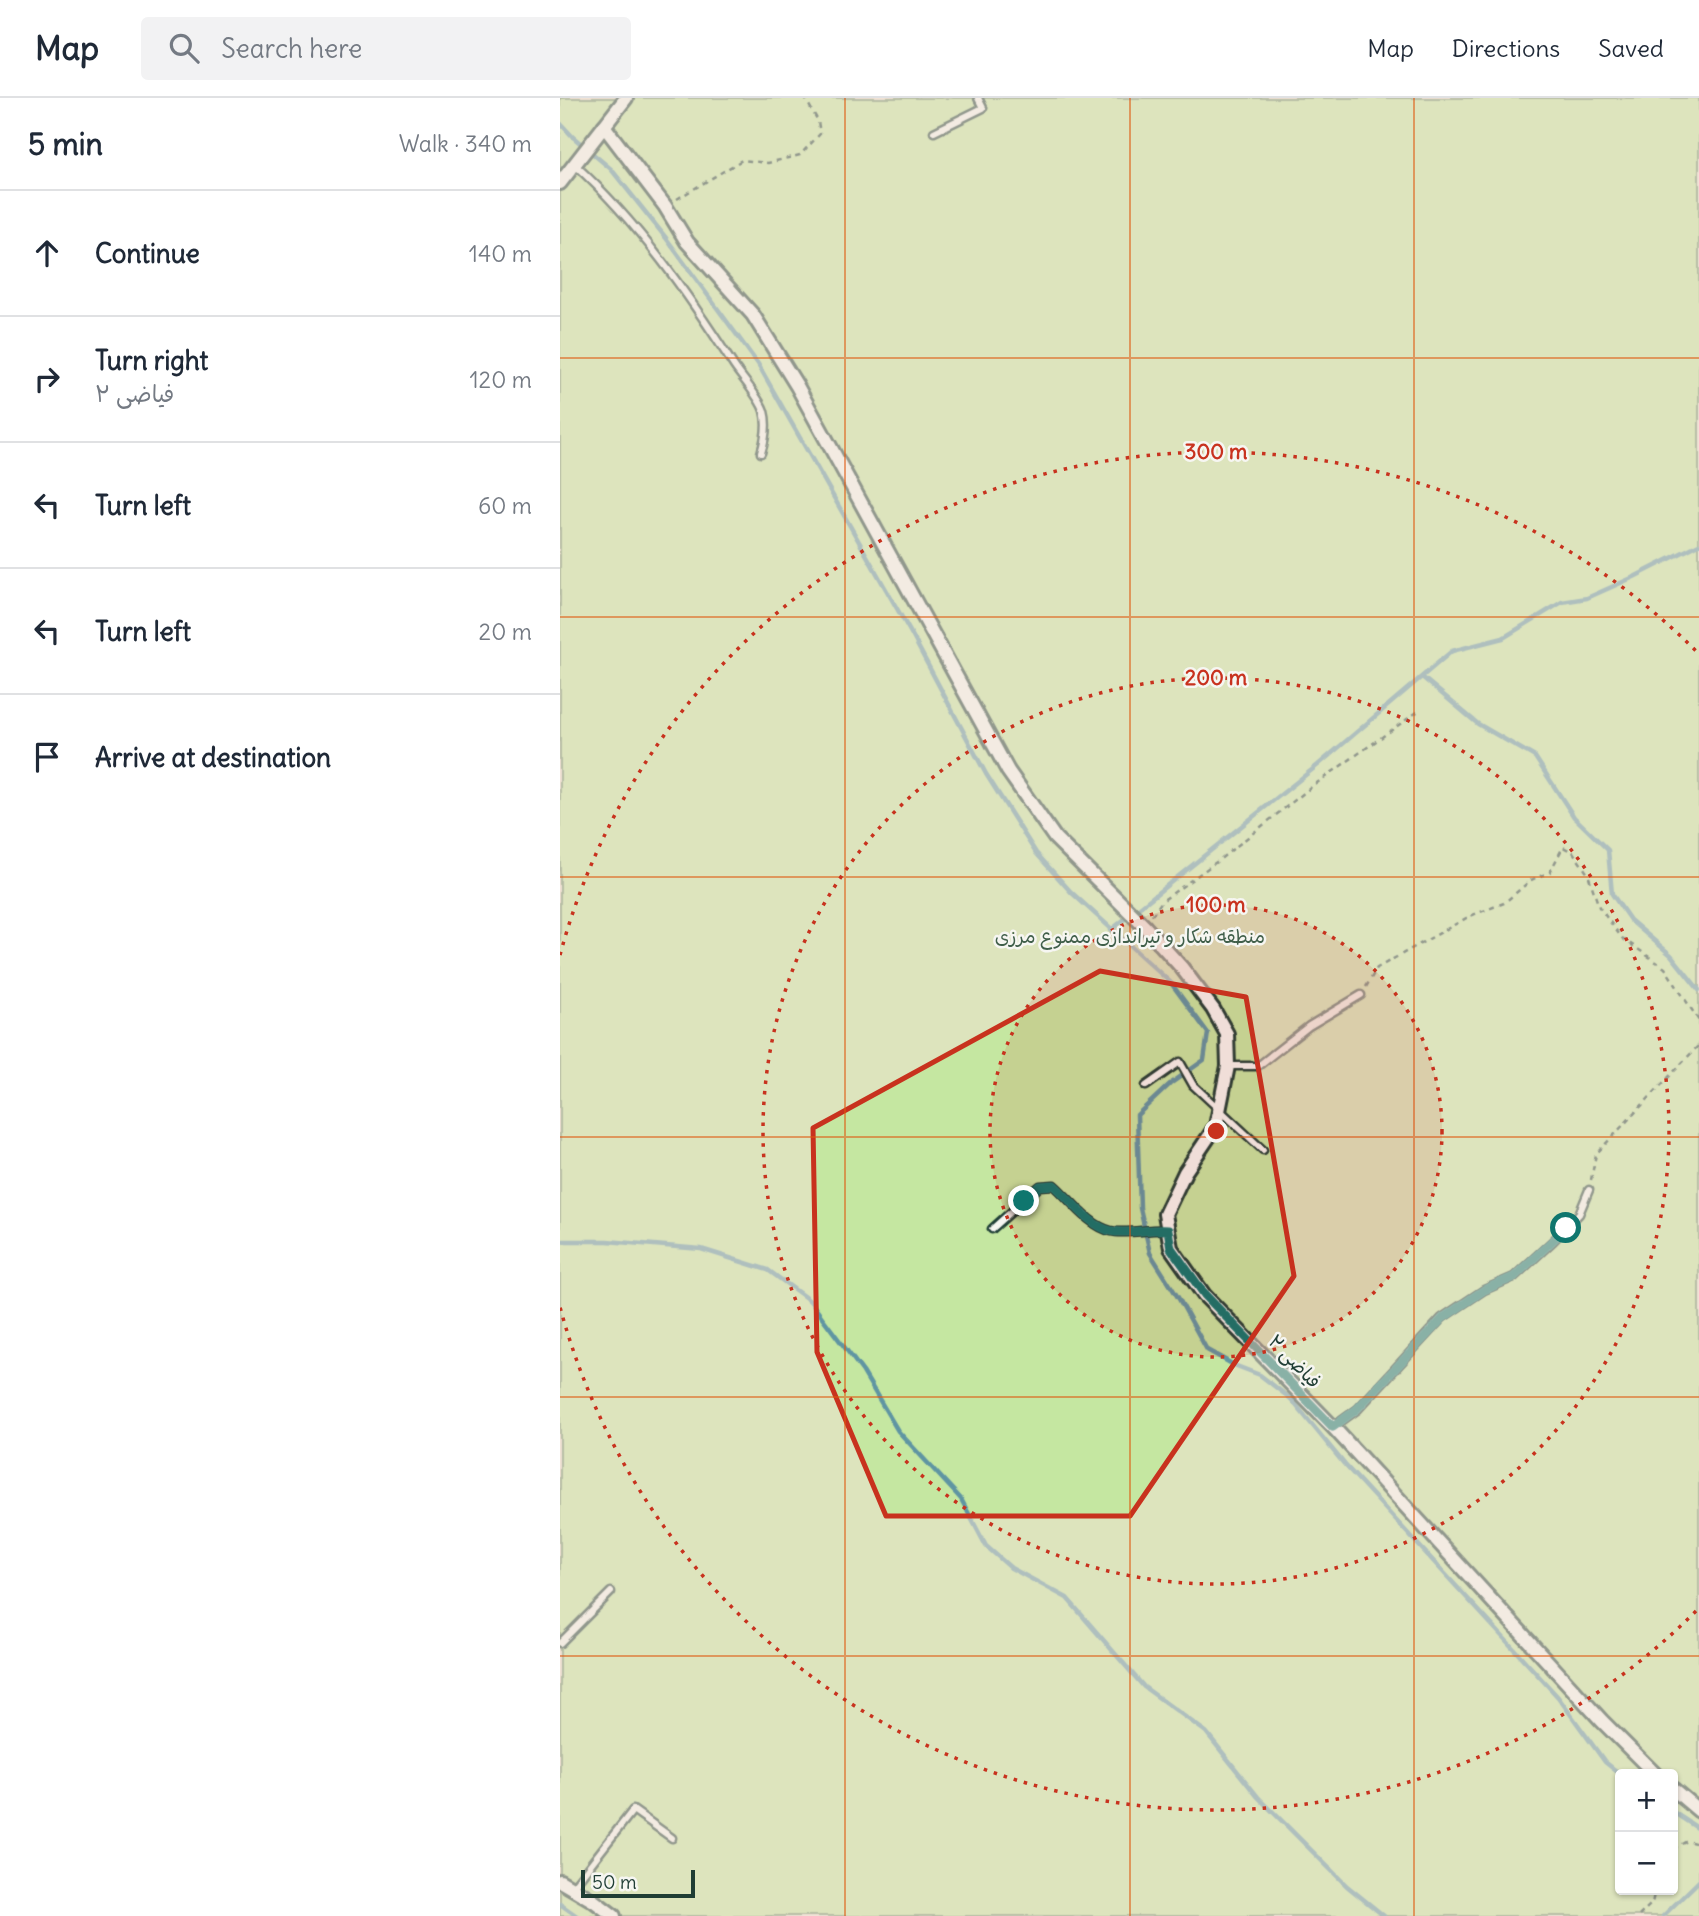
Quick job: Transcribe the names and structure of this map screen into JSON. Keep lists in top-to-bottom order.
{
  "streets": {
    "street": ["فیاضی ۲"]
  },
  "parks": ["منطقه شکار و تیراندازی ممنوع مرزی"],
  "scale_bar": "50 m",
  "page": {
    "header": "Map",
    "search": "Search here",
    "nav": ["Map", "Directions", "Saved"],
    "heading": ["5 min", "Walk · 340 m"],
    "list": [
      ["Continue", "140 m"],
      ["Turn right", "فیاضی ۲", "120 m"],
      ["Turn left", "60 m"],
      ["Turn left", "20 m"],
      "Arrive at destination"
    ],
    "map_buttons": ["+", "−"],
    "scale": "50 m"
  },
  "rings": ["300 m", "200 m", "100 m"]
}
